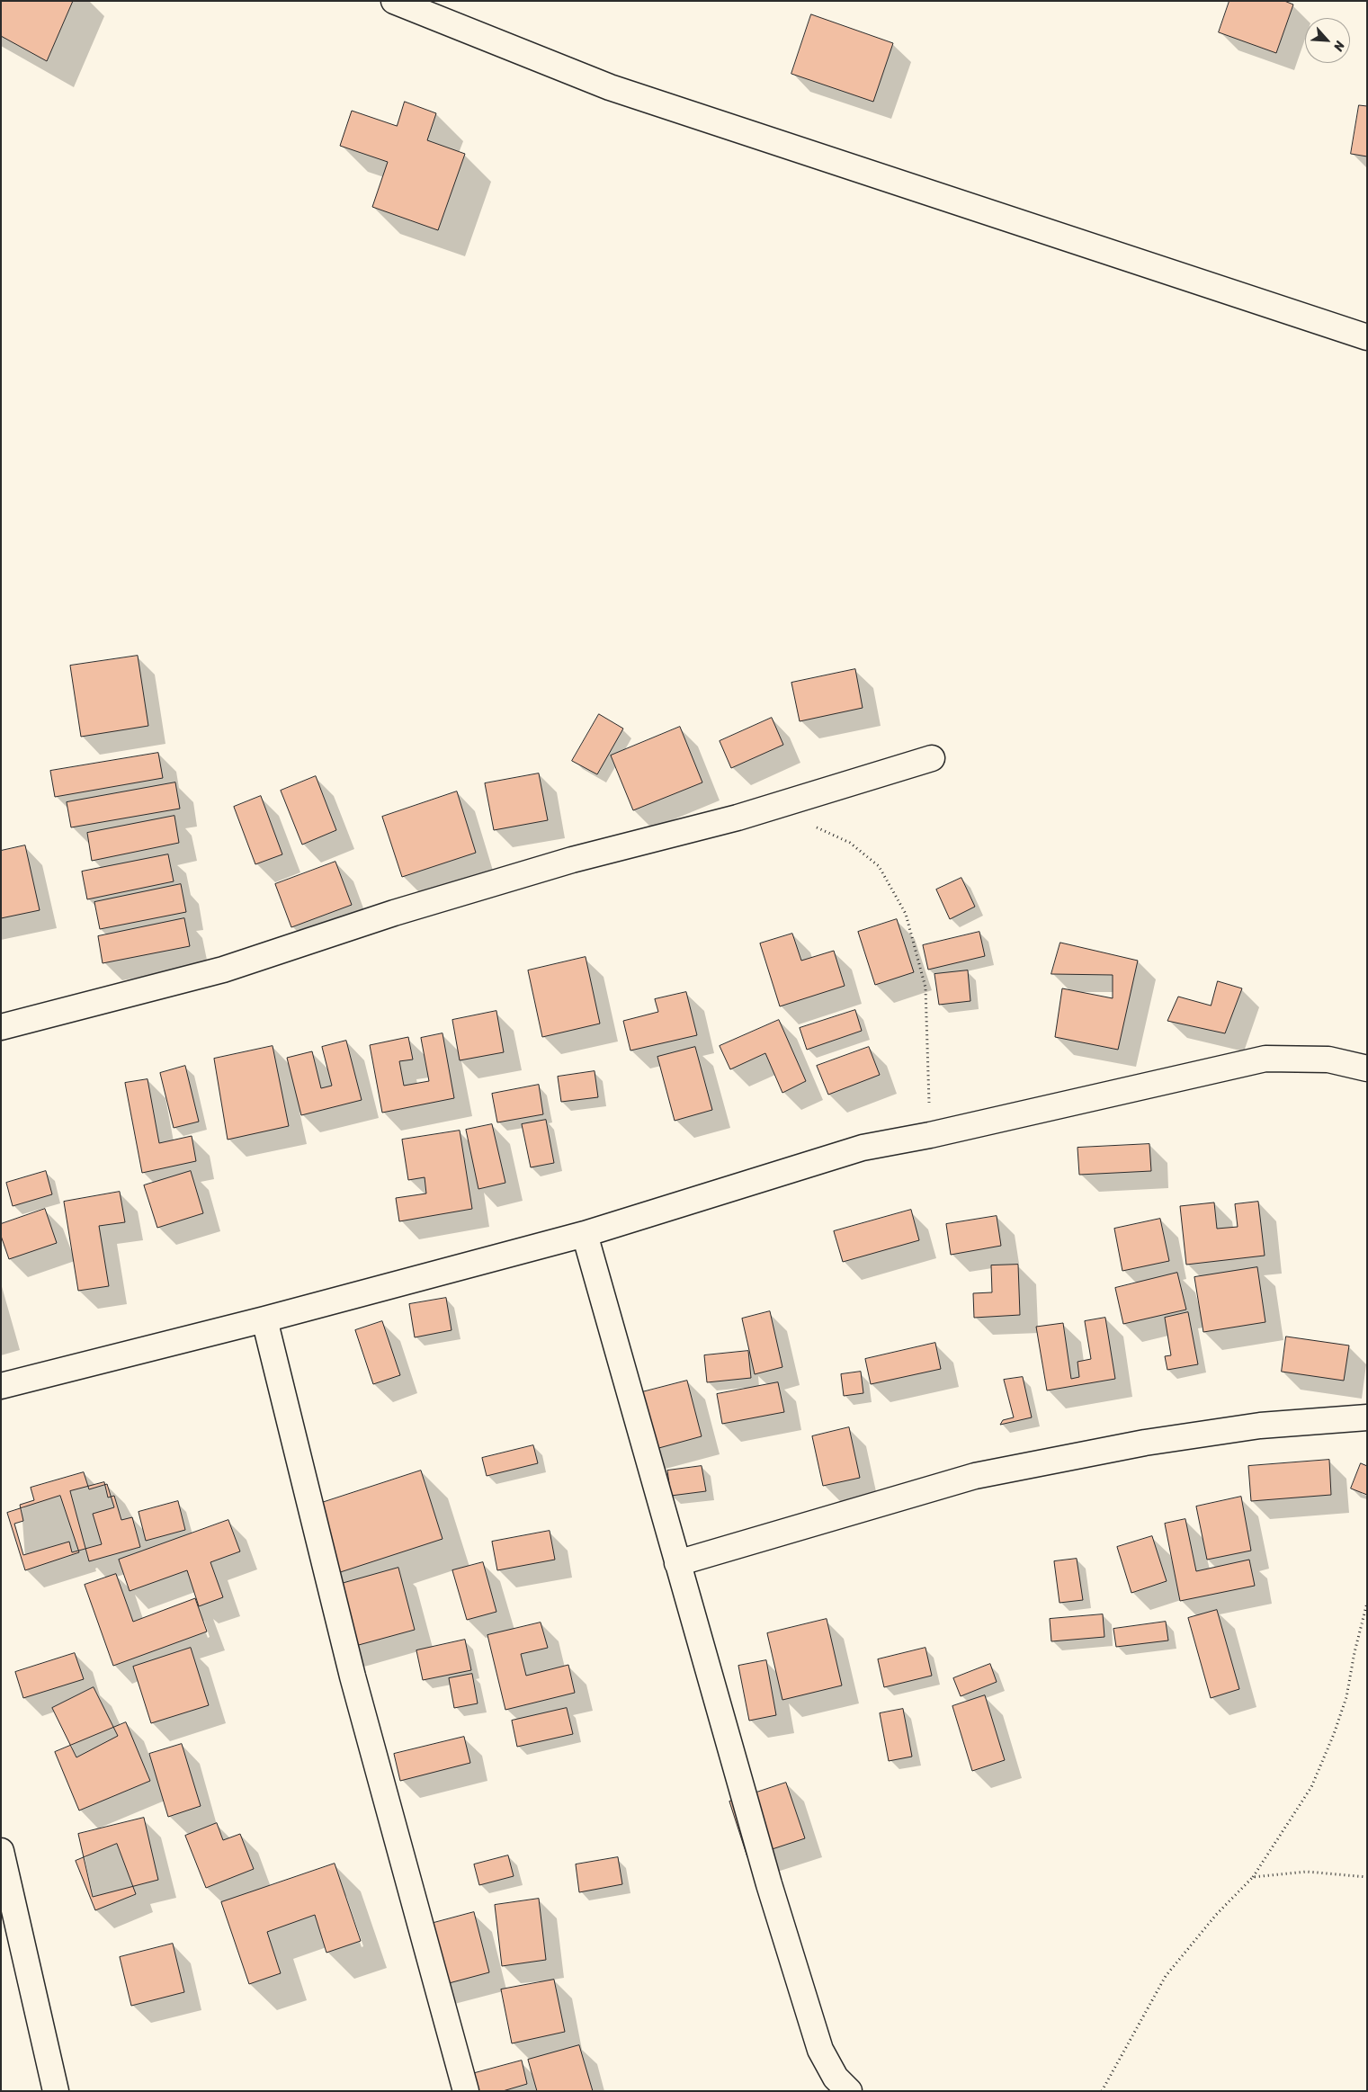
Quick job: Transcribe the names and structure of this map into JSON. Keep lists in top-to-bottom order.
{
  "north": "bottom right"
}
